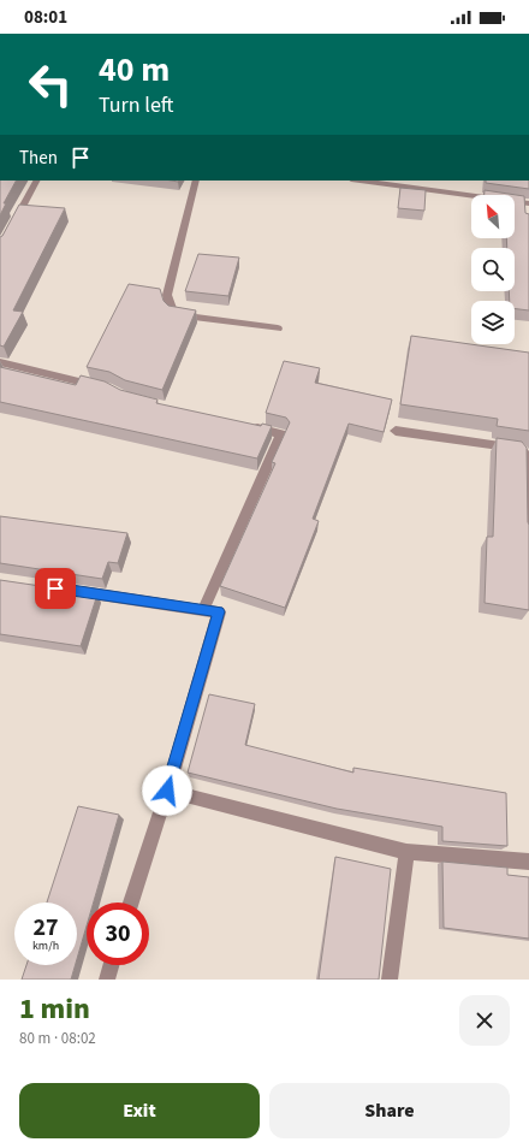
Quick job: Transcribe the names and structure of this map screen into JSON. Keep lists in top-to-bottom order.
{
  "north": "top left",
  "page": {
    "status": "08:01",
    "turn": ["40 m", "Turn left"],
    "then": "Then",
    "speed": "27 km/h",
    "limit": "30",
    "heading": ["1 min", "80 m · 08:02"],
    "buttons": ["Exit", "Share"]
  }
}
